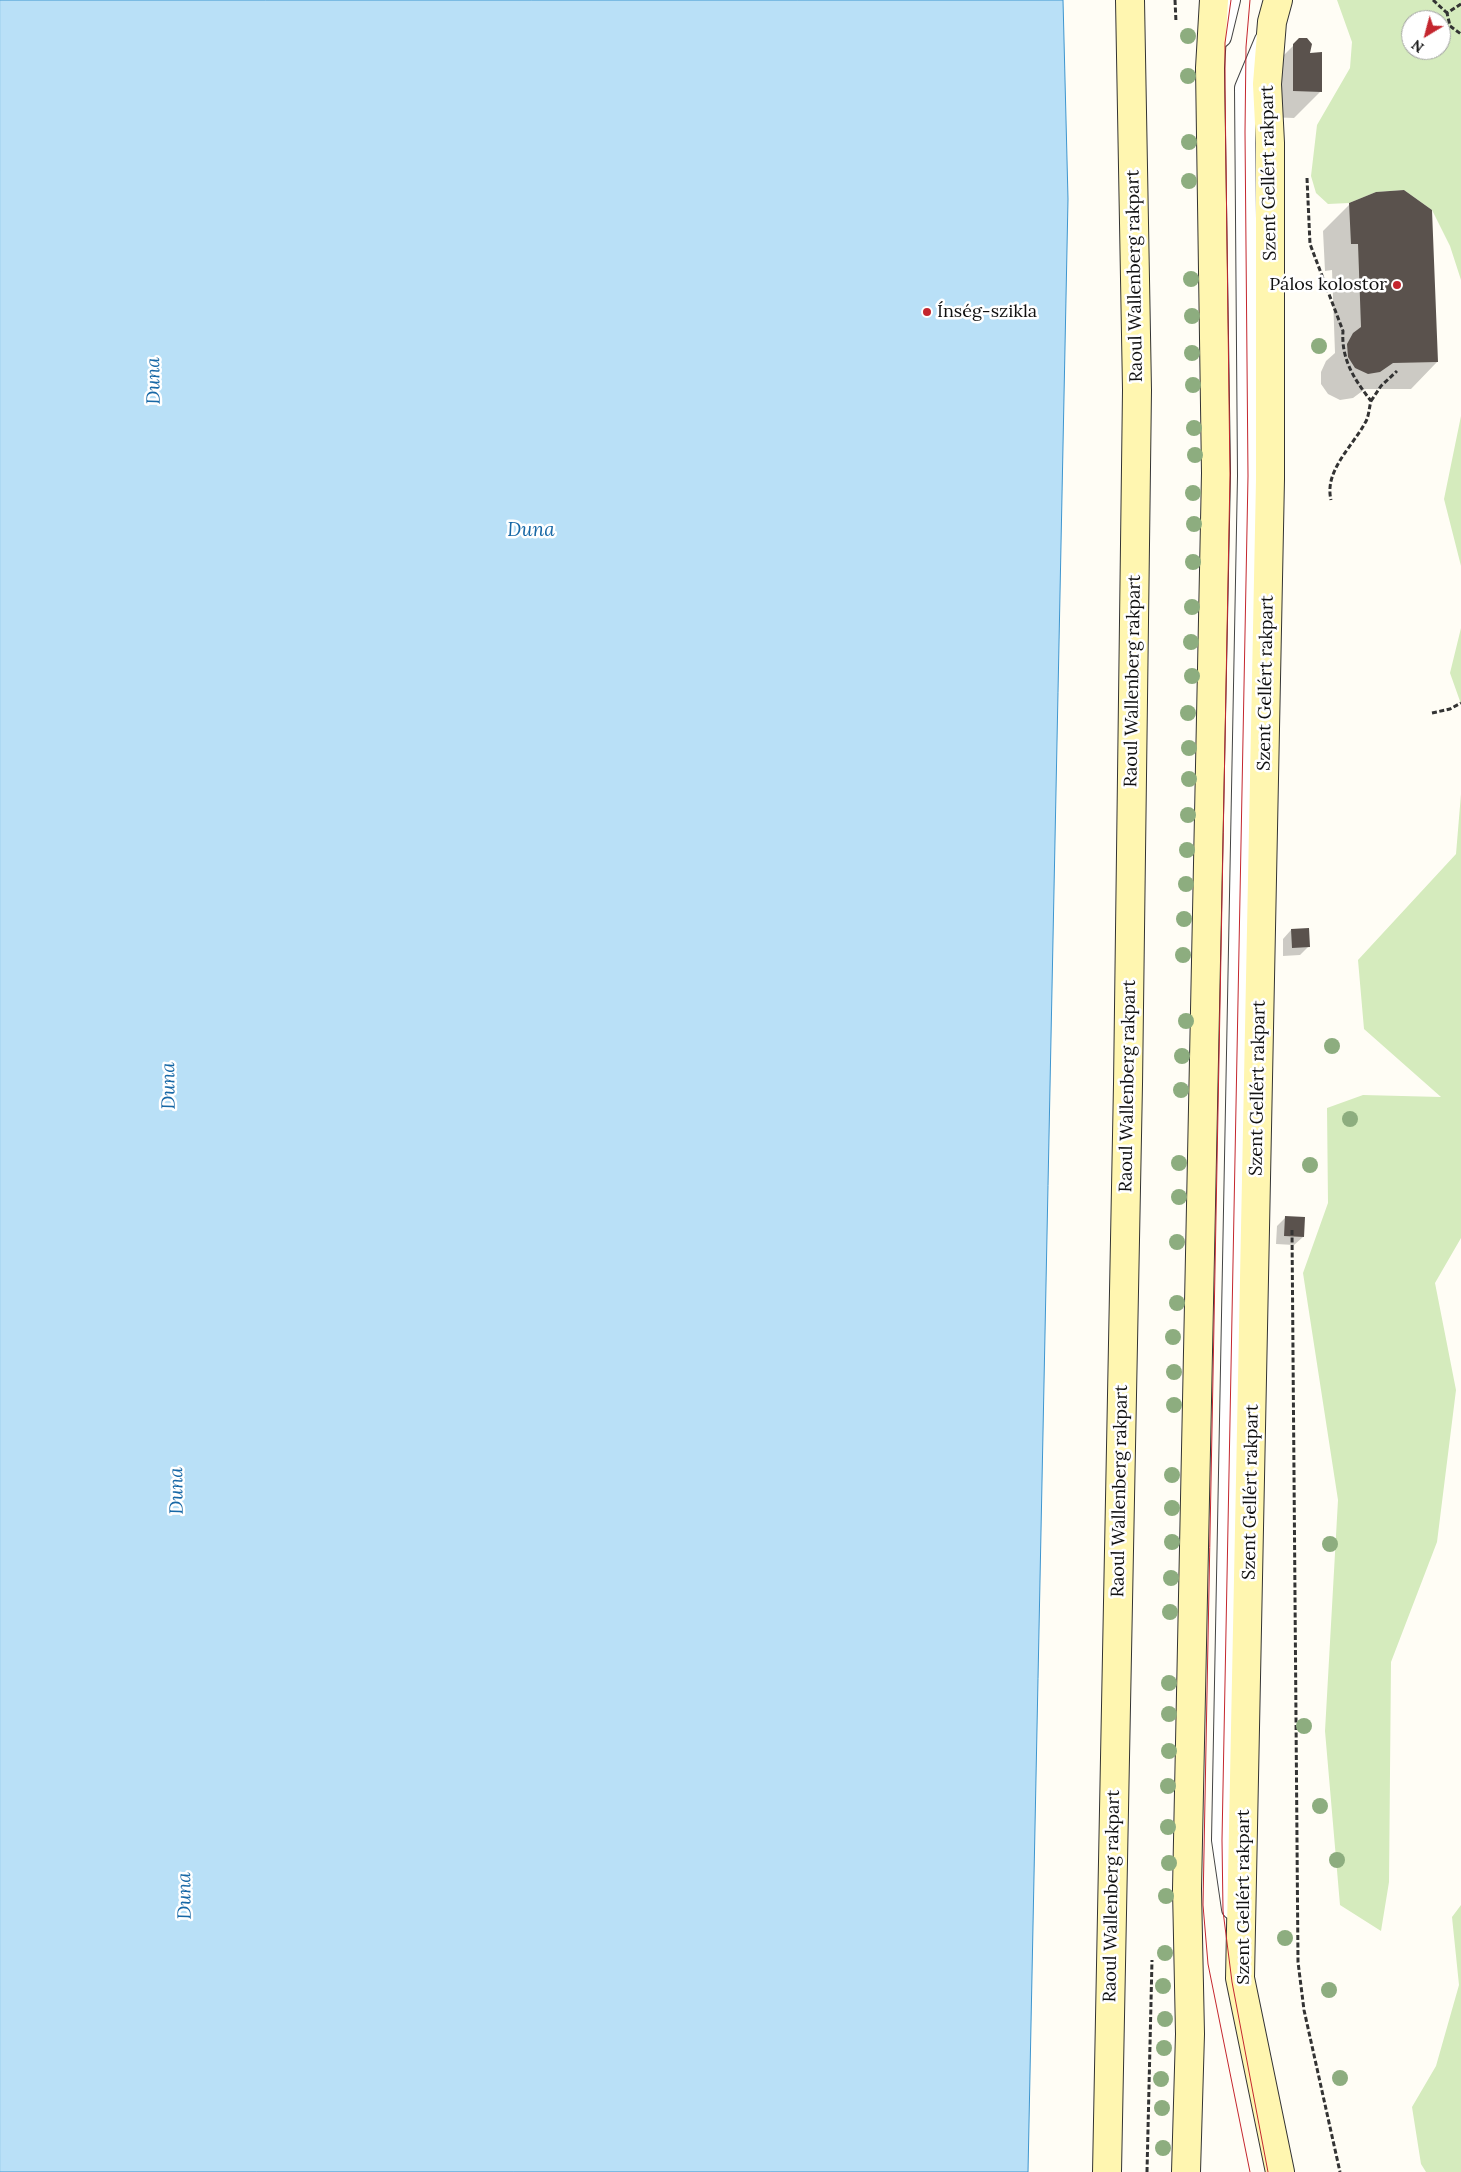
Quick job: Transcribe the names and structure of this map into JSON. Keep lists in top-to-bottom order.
{
  "streets": {
    "main road": ["Szent Gellért rakpart", "Raoul Wallenberg rakpart"]
  },
  "water": ["Duna"],
  "places": ["Pálos kolostor", "Ínség-szikla"],
  "north": "bottom left"
}
